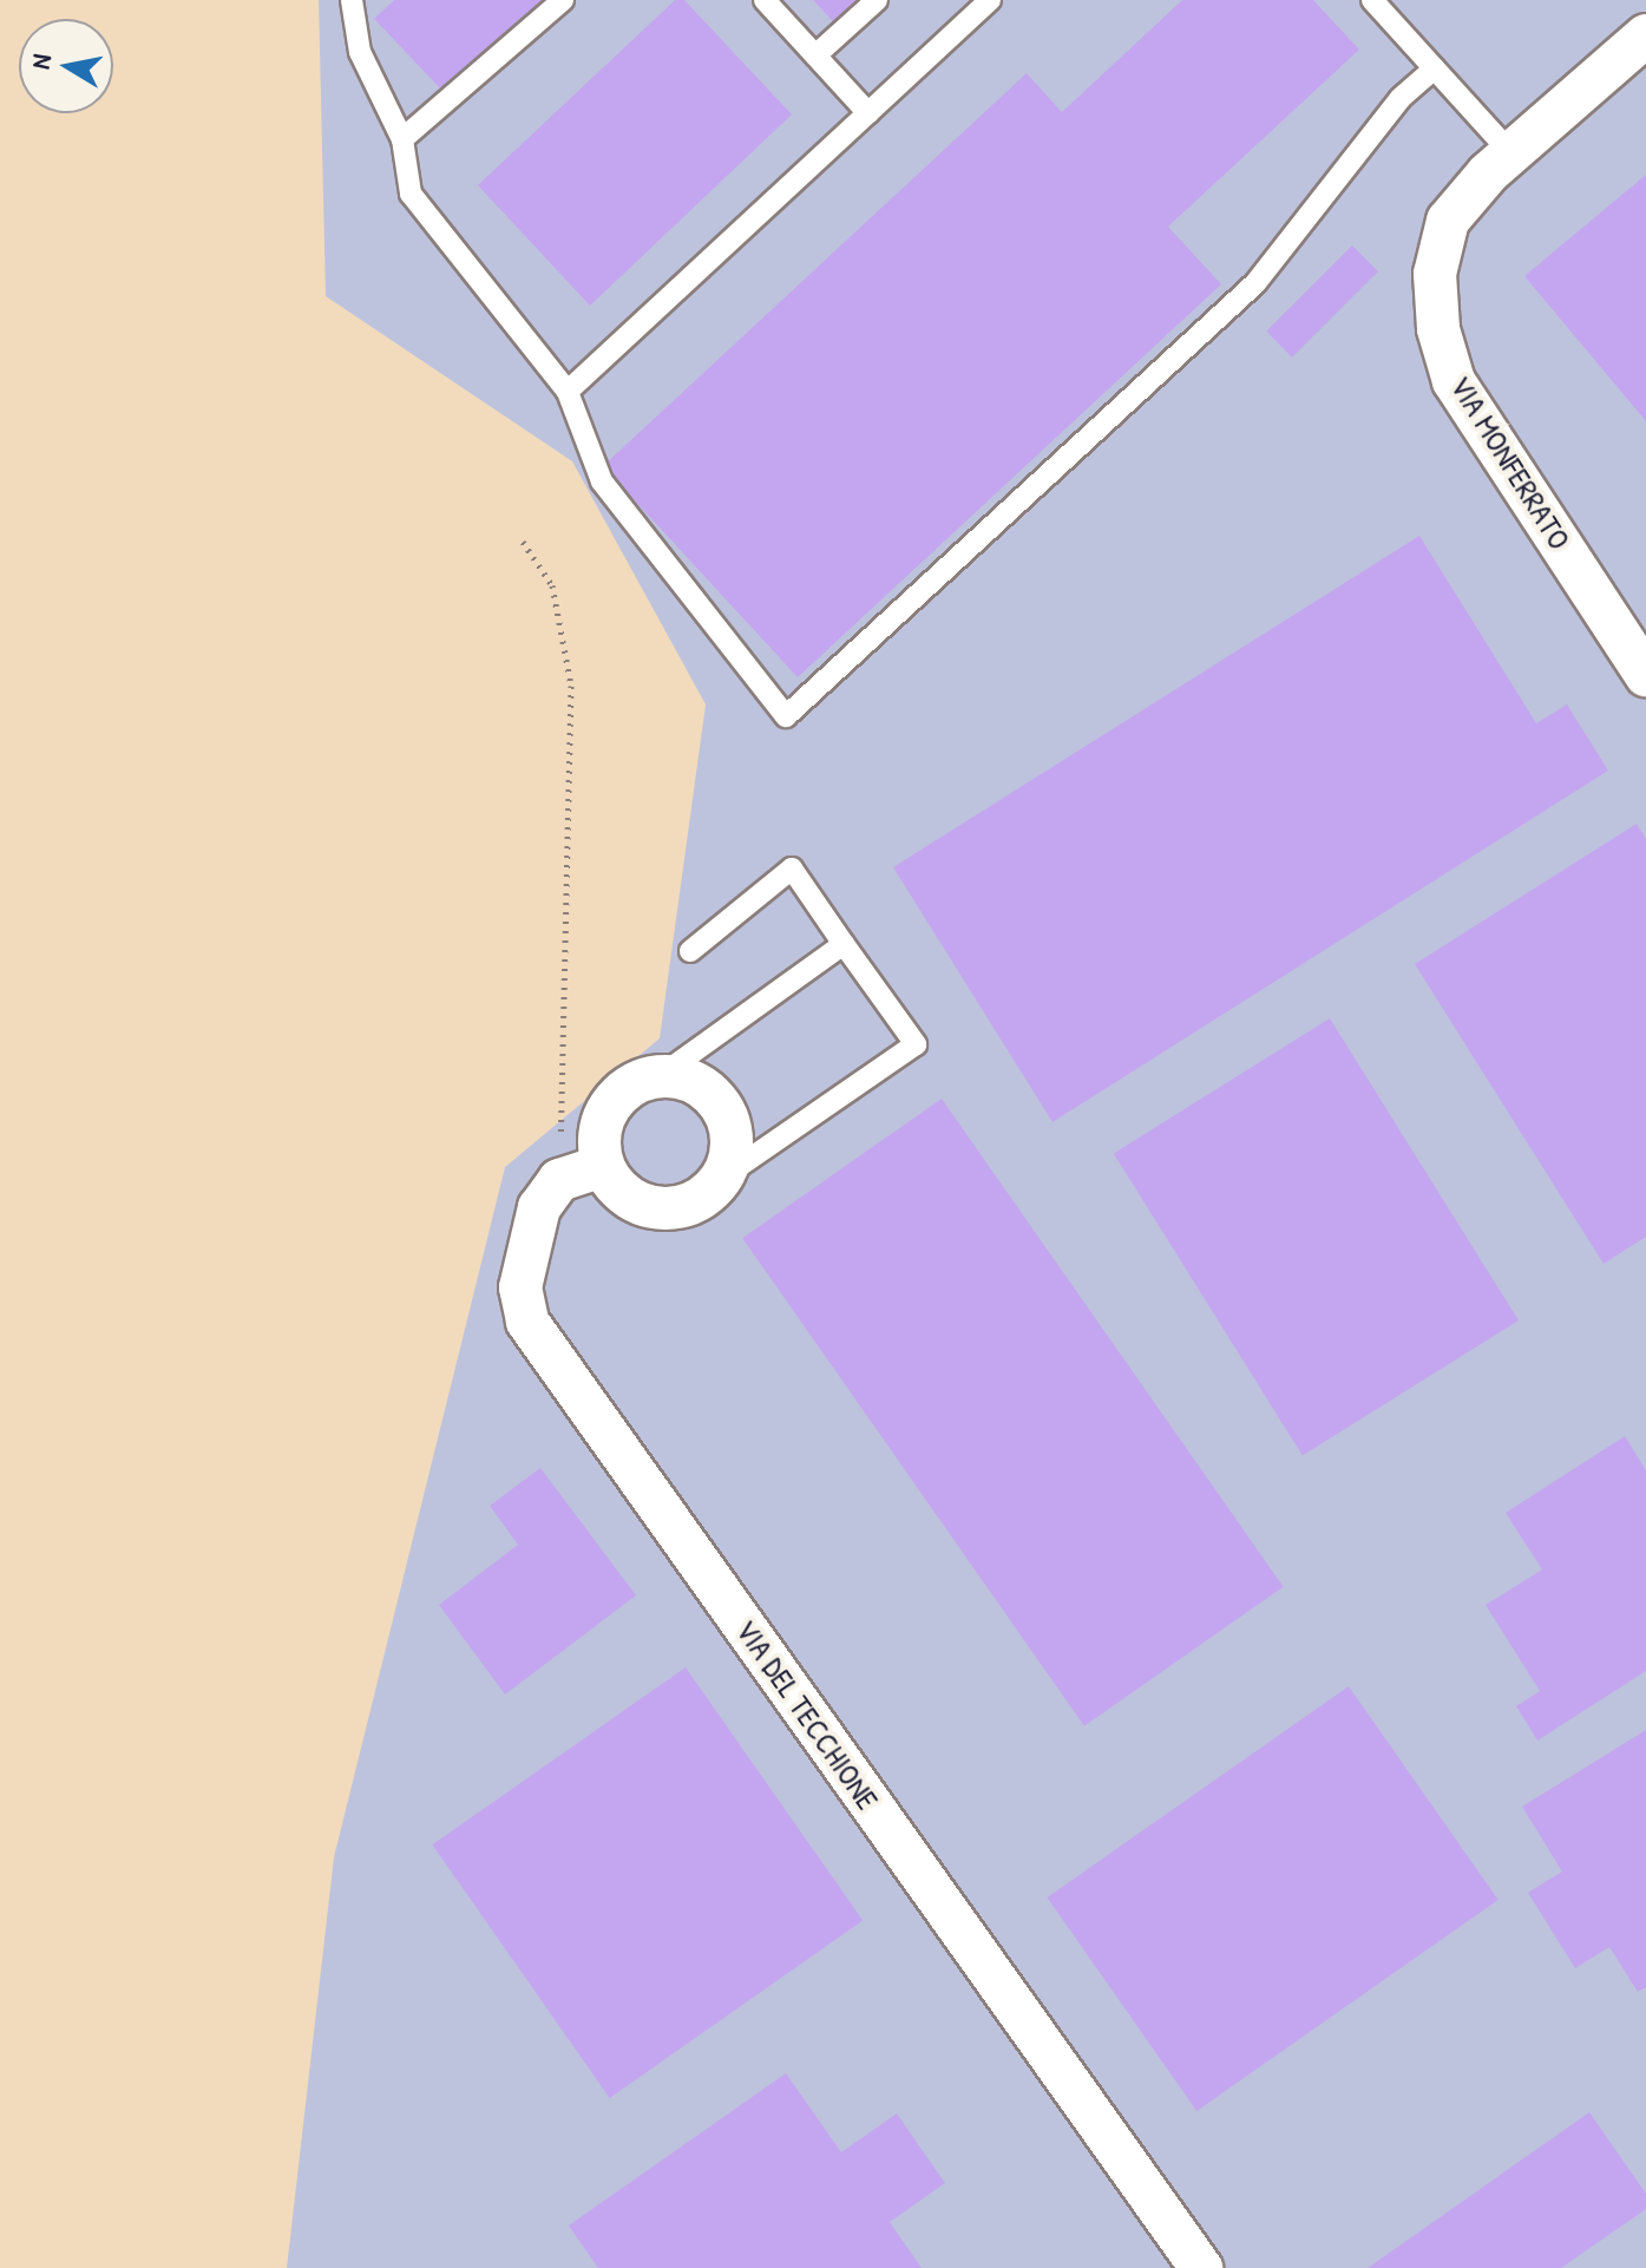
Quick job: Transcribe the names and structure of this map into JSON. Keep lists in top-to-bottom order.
{
  "streets": {
    "street": ["VIA MONFERRATO", "VIA DEL TECCHIONE"]
  },
  "north": "left"
}
